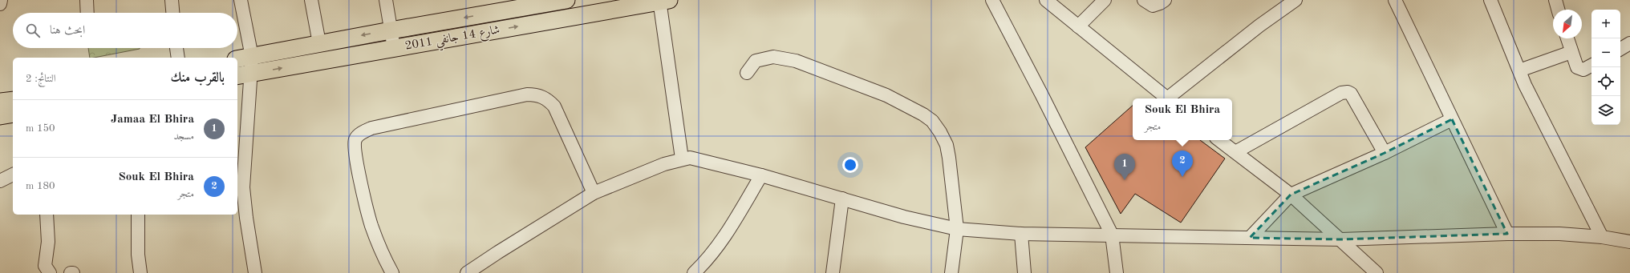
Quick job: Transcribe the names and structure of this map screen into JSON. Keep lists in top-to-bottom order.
{
  "streets": {
    "main road": ["شارع 14 جانفي 2011"]
  },
  "north": "bottom left",
  "page": {
    "map_buttons": ["+", "−"],
    "search": "ابحث هنا",
    "heading": ["بالقرب منك", "النتائج: 2"],
    "popup": ["Souk El Bhira", "متجر"],
    "list": [
      {
        "mark": "1",
        "name": "Jamaa El Bhira",
        "note": "مسجد",
        "value": "150 m"
      },
      {
        "mark": "2",
        "name": "Souk El Bhira",
        "note": "متجر",
        "value": "180 m"
      }
    ],
    "pins": ["2", "1"]
  }
}
